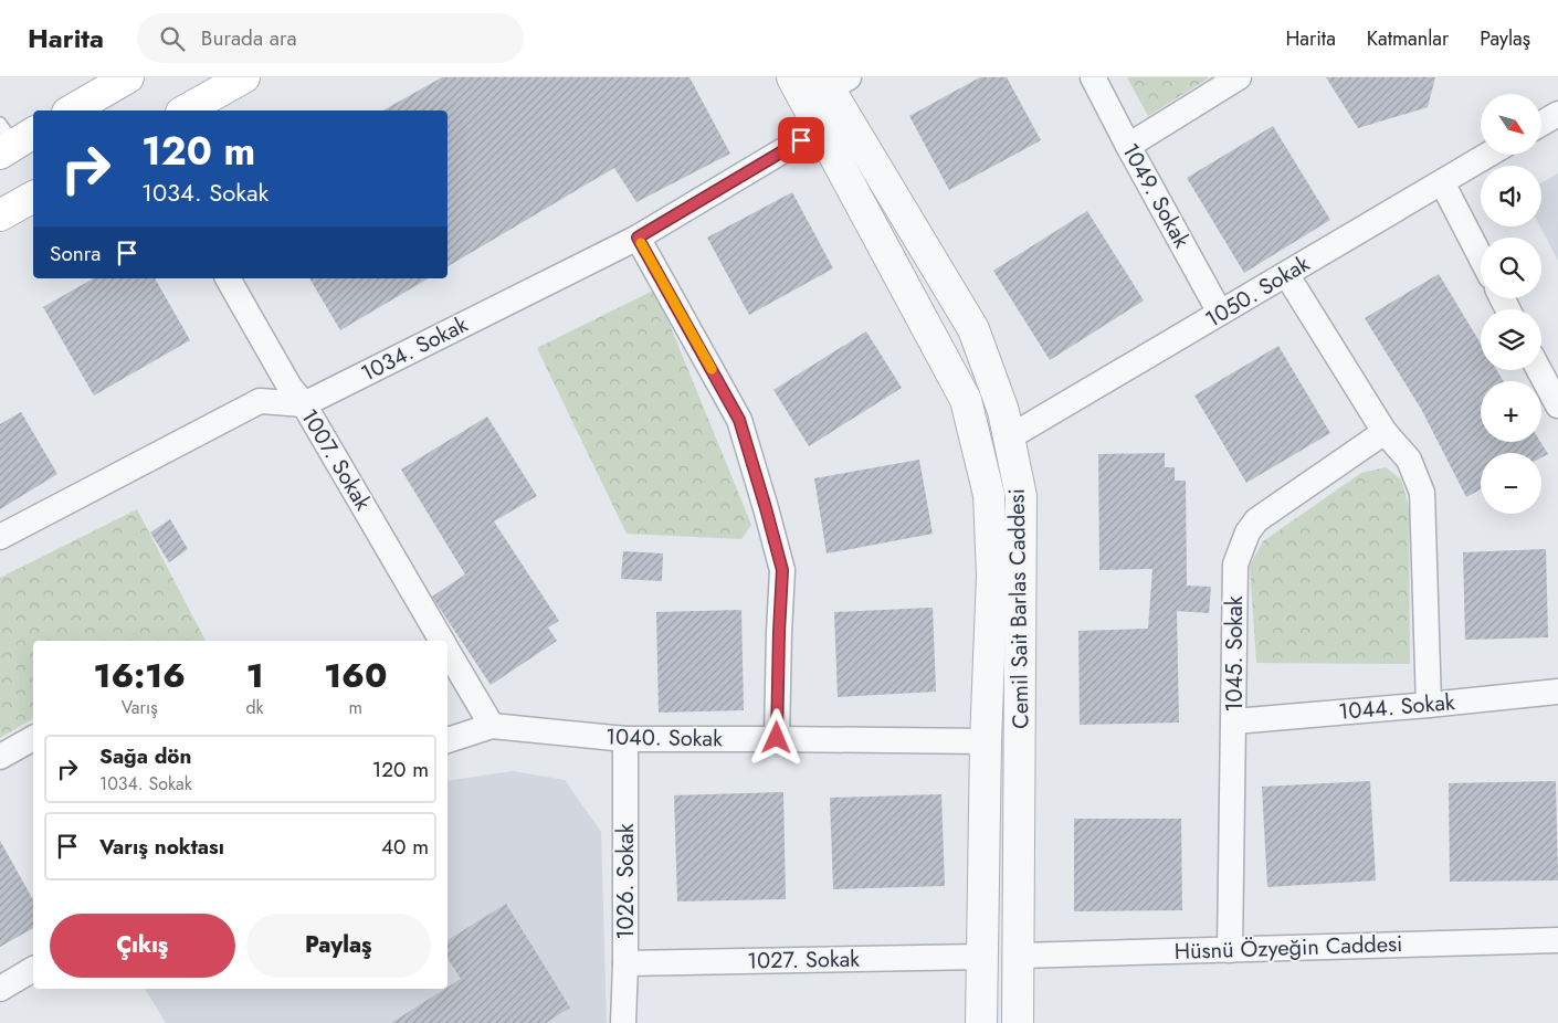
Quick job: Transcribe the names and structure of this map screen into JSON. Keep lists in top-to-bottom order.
{
  "streets": {
    "street": [
      "1049. Sokak",
      "1050. Sokak",
      "1034. Sokak",
      "1007. Sokak",
      "Cemil Sait Barlas Caddesi",
      "1045. Sokak",
      "1044. Sokak",
      "1040. Sokak",
      "1026. Sokak",
      "Hüsnü Özyeğin Caddesi",
      "1027. Sokak"
    ]
  },
  "crossings": [
    ["1049. Sokak", "1050. Sokak"],
    ["1050. Sokak", "Cemil Sait Barlas Caddesi"],
    ["1034. Sokak", "1007. Sokak"],
    ["1034. Sokak", "Cemil Sait Barlas Caddesi"],
    ["1007. Sokak", "1040. Sokak"],
    ["Cemil Sait Barlas Caddesi", "1040. Sokak"],
    ["Cemil Sait Barlas Caddesi", "Hüsnü Özyeğin Caddesi"],
    ["Cemil Sait Barlas Caddesi", "1027. Sokak"],
    ["1045. Sokak", "1044. Sokak"],
    ["1045. Sokak", "Hüsnü Özyeğin Caddesi"],
    ["1040. Sokak", "1026. Sokak"],
    ["1026. Sokak", "1027. Sokak"]
  ],
  "north": "bottom right",
  "page": {
    "header": "Harita",
    "search": "Burada ara",
    "nav": ["Harita", "Katmanlar", "Paylaş"],
    "map_buttons": ["+", "−"],
    "turn": ["120 m", "1034. Sokak"],
    "then": "Sonra",
    "eta": [
      "16:16",
      "Varış",
      "1",
      "dk",
      "160",
      "m"
    ],
    "list": [
      {
        "name": "Sağa dön",
        "note": "1034. Sokak",
        "value": "120 m"
      },
      {
        "name": "Varış noktası",
        "value": "40 m"
      }
    ],
    "buttons": ["Çıkış", "Paylaş"]
  }
}
